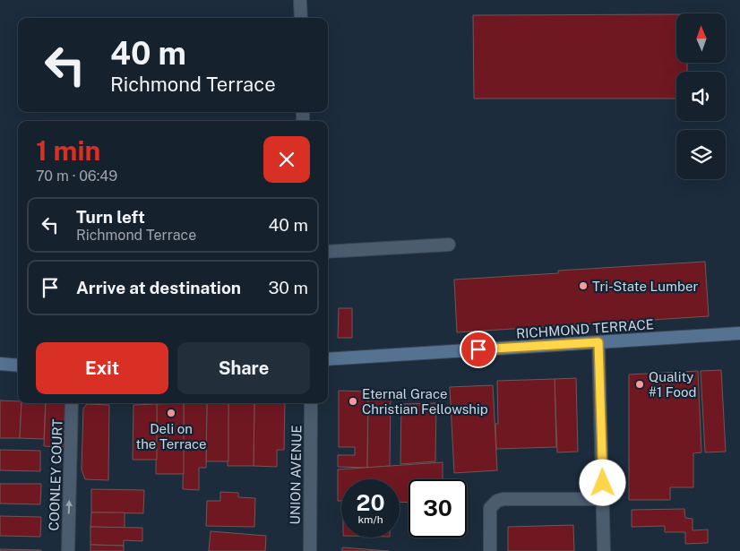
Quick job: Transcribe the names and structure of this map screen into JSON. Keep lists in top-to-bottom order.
{
  "streets": {
    "main road": ["RICHMOND TERRACE"],
    "street": ["COONLEY COURT", "UNION AVENUE"]
  },
  "one_way": ["COONLEY COURT"],
  "places": [
    "Tri-State Lumber",
    "Quality #1 Food",
    "Eternal Grace Christian Fellowship",
    "Deli on the Terrace"
  ],
  "north": "top",
  "page": {
    "turn": ["40 m", "Richmond Terrace"],
    "heading": ["1 min", "70 m · 06:49"],
    "list": [
      {
        "name": "Turn left",
        "note": "Richmond Terrace",
        "value": "40 m"
      },
      {
        "name": "Arrive at destination",
        "value": "30 m"
      }
    ],
    "buttons": ["Exit", "Share"],
    "speed": "20 km/h",
    "limit": "30"
  }
}
